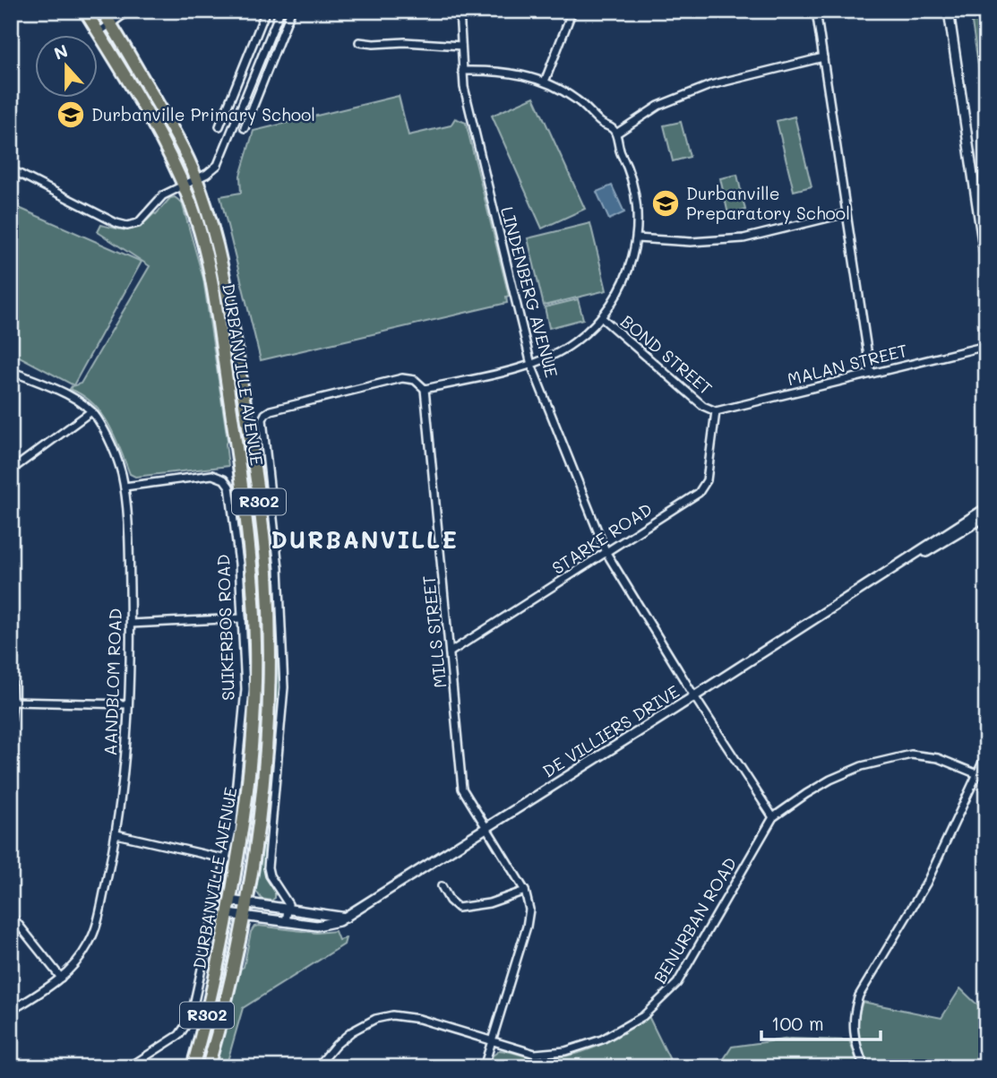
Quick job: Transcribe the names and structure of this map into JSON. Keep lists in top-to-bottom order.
{
  "streets": {
    "main road": ["DURBANVILLE AVENUE", "R302"],
    "street": [
      "LINDENBERG AVENUE",
      "BOND STREET",
      "MALAN STREET",
      "STARKE ROAD",
      "SUIKERBOS ROAD",
      "MILLS STREET",
      "AANDBLOM ROAD",
      "DE VILLIERS DRIVE",
      "BENURBAN ROAD"
    ]
  },
  "crossings": [
    ["LINDENBERG AVENUE", "STARKE ROAD"],
    ["LINDENBERG AVENUE", "DE VILLIERS DRIVE"],
    ["BOND STREET", "MALAN STREET"],
    ["BOND STREET", "STARKE ROAD"],
    ["MALAN STREET", "STARKE ROAD"],
    ["DURBANVILLE AVENUE", "DE VILLIERS DRIVE"],
    ["STARKE ROAD", "MILLS STREET"],
    ["SUIKERBOS ROAD", "AANDBLOM ROAD"],
    ["MILLS STREET", "DE VILLIERS DRIVE"]
  ],
  "districts": ["DURBANVILLE"],
  "places": {
    "school or university": ["Durbanville Primary School", "Durbanville Preparatory School"]
  },
  "scale_bar": "100 m",
  "north": "top"
}
